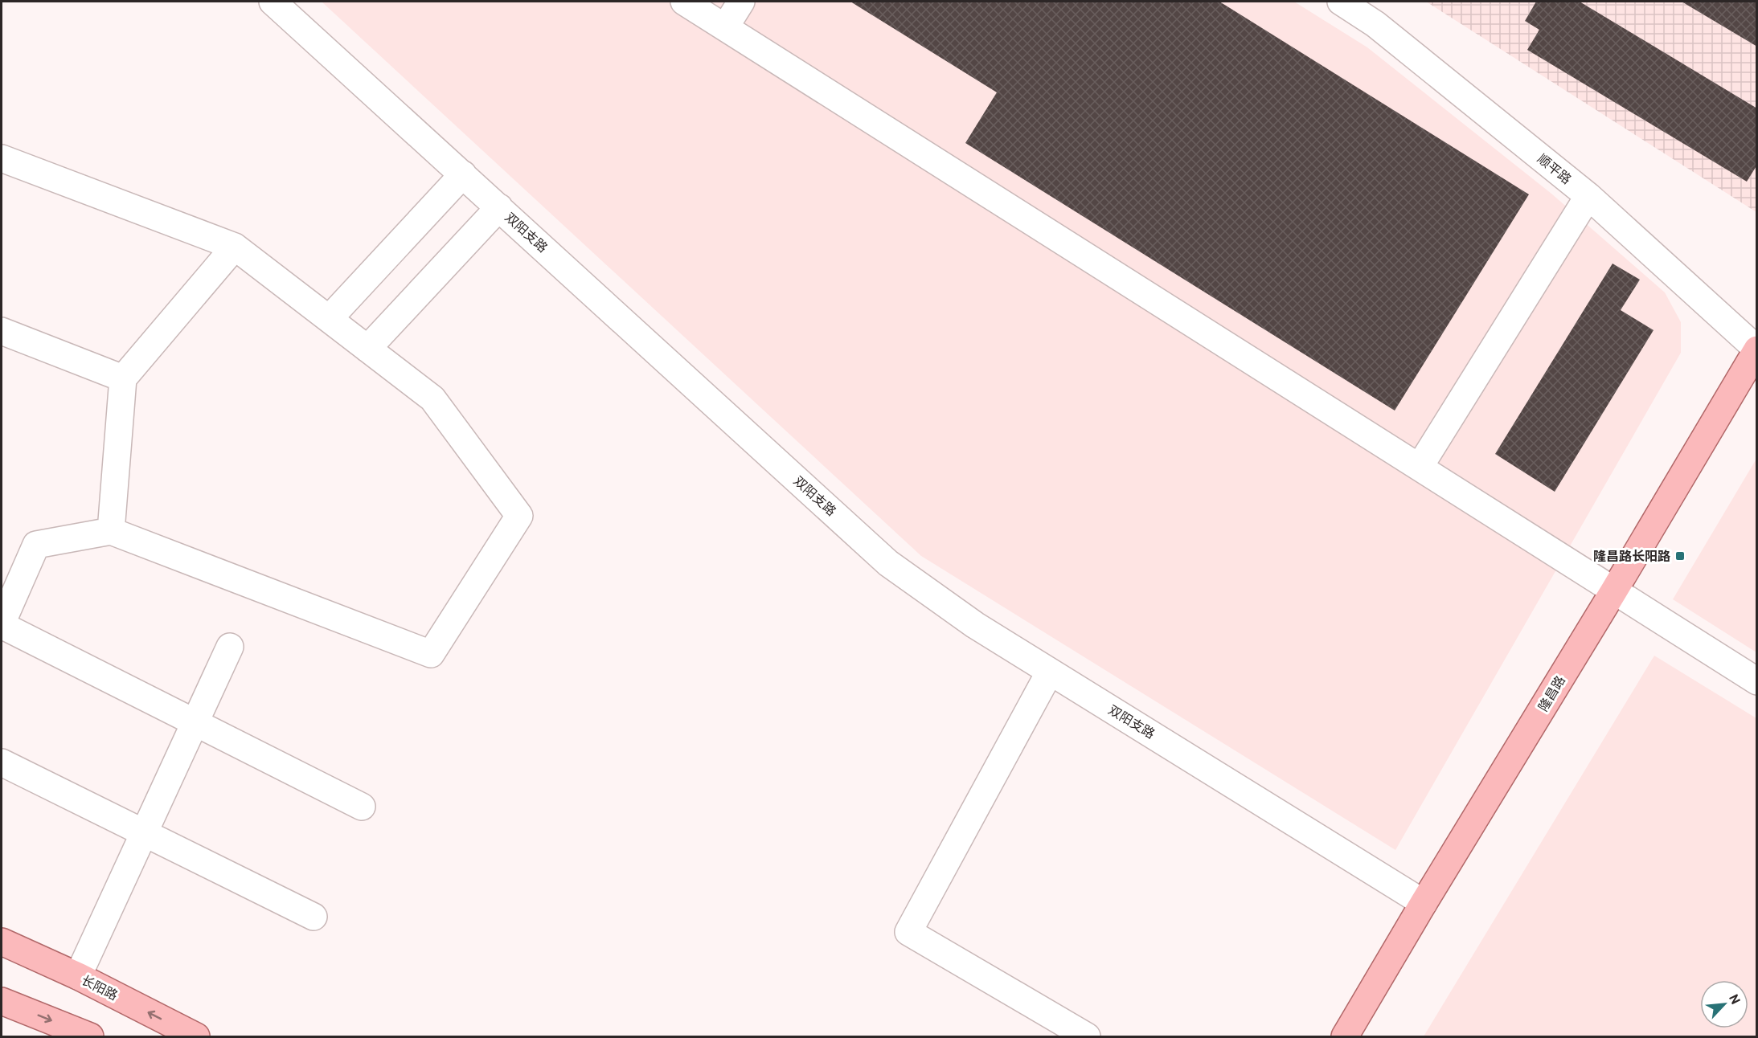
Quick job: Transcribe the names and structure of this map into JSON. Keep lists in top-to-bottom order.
{
  "streets": {
    "main road": ["隆昌路", "长阳路"],
    "street": ["顺平路", "双阳支路"]
  },
  "crossings": [
    ["顺平路", "隆昌路"],
    ["双阳支路", "隆昌路"]
  ],
  "one_way": ["长阳路"],
  "places": {
    "transit": ["隆昌路长阳路"]
  },
  "north": "top right"
}
